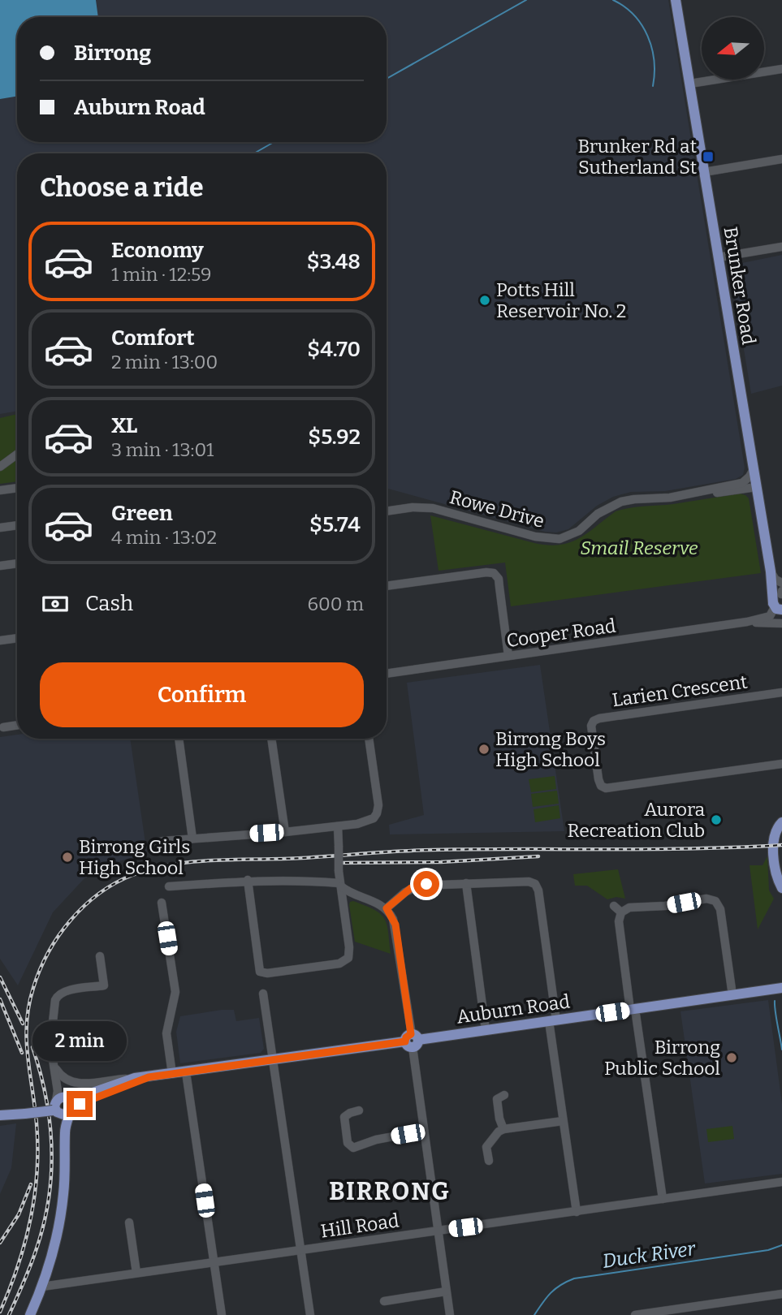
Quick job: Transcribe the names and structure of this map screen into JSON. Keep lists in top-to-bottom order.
{
  "streets": {
    "main road": ["Brunker Road", "Auburn Road"],
    "street": [
      "Rowe Drive",
      "Cooper Road",
      "Larien Crescent",
      "Hill Road"
    ]
  },
  "crossings": [
    ["Brunker Road", "Rowe Drive"]
  ],
  "districts": ["BIRRONG"],
  "water": ["Duck River"],
  "parks": ["Smail Reserve"],
  "places": {
    "transit": ["Brunker Rd at Sutherland St"],
    "other": [
      "Potts Hill Reservoir No. 2",
      "Birrong Boys High School",
      "Aurora Recreation Club",
      "Birrong Girls High School",
      "Birrong Public School"
    ]
  },
  "north": "left",
  "page": {
    "banner": ["Birrong", "Auburn Road"],
    "heading": "Choose a ride",
    "list": [
      {
        "name": "Economy",
        "note": "1 min · 12:59",
        "value": "$3.48"
      },
      {
        "name": "Comfort",
        "note": "2 min · 13:00",
        "value": "$4.70"
      },
      {
        "name": "XL",
        "note": "3 min · 13:01",
        "value": "$5.92"
      },
      {
        "name": "Green",
        "note": "4 min · 13:02",
        "value": "$5.74"
      }
    ],
    "pay": ["Cash", "600 m"],
    "buttons": "Confirm",
    "bubble": "2 min"
  }
}
